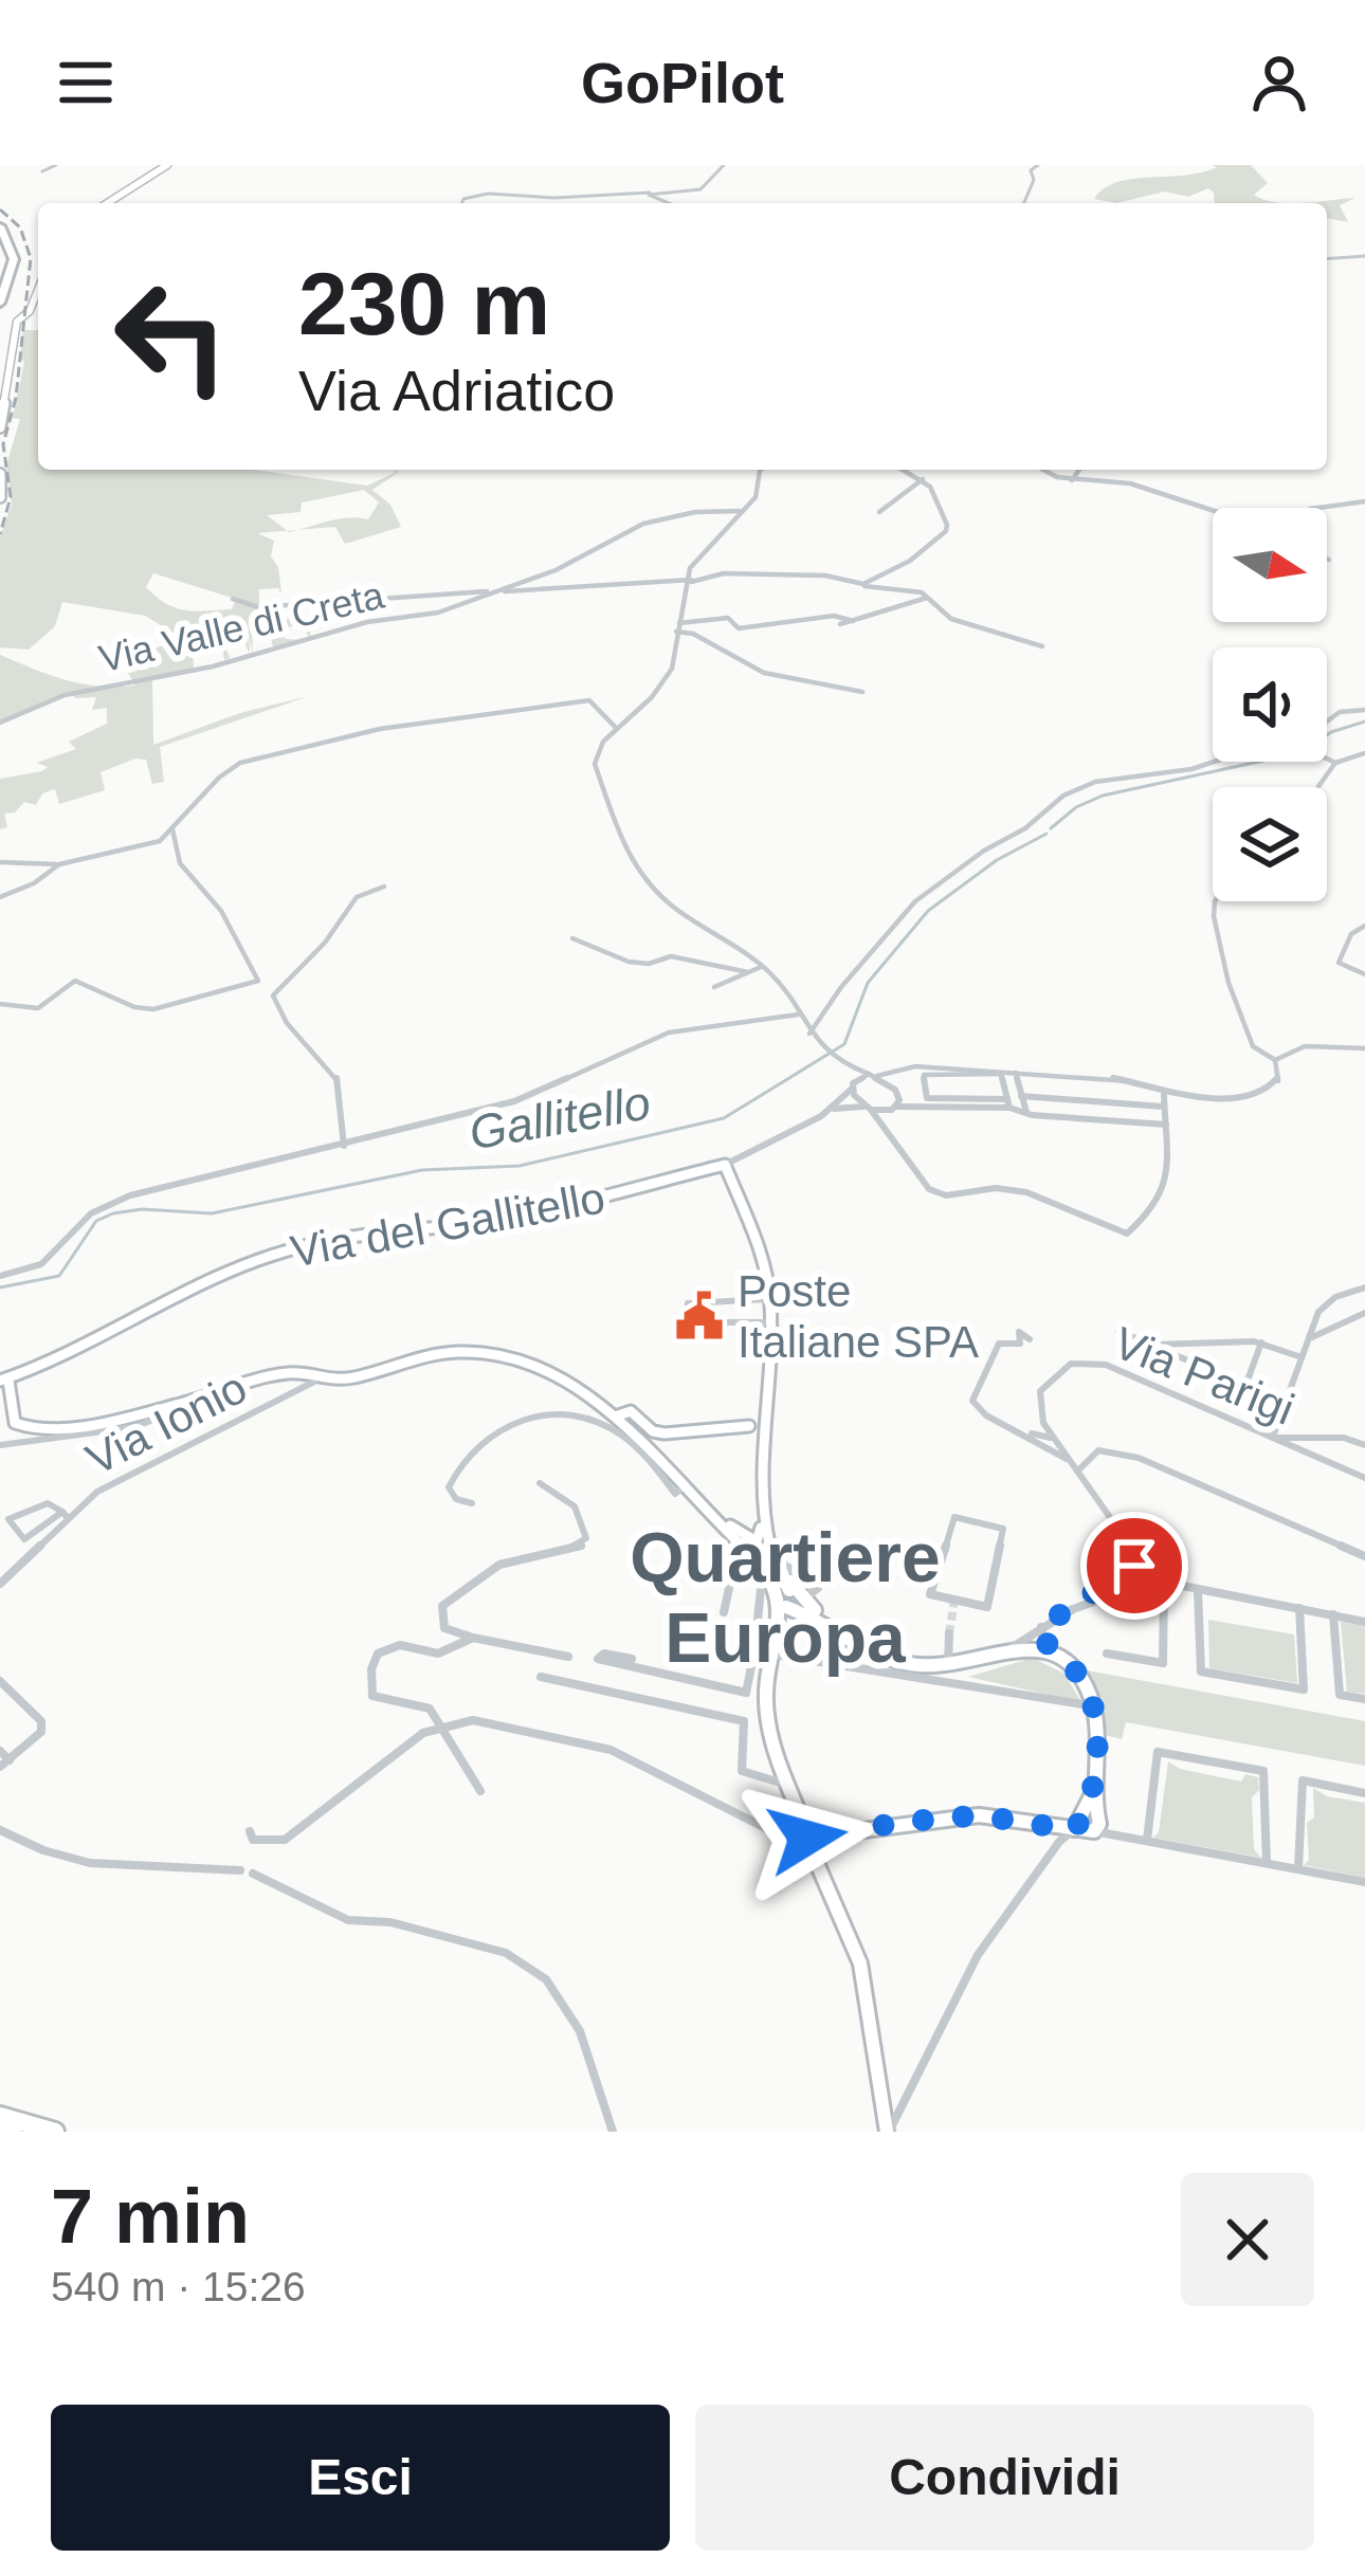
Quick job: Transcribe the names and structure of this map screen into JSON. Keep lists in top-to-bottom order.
{
  "streets": {
    "street": [
      "Via Valle di Creta",
      "Via del Gallitello",
      "Via Parigi",
      "Via Ionio"
    ]
  },
  "districts": ["Quartiere Europa"],
  "water": ["Gallitello"],
  "places": {
    "public building": ["Poste Italiane SPA"]
  },
  "north": "right",
  "page": {
    "header": "GoPilot",
    "turn": ["230 m", "Via Adriatico"],
    "heading": ["7 min", "540 m · 15:26"],
    "buttons": ["Esci", "Condividi"]
  }
}
